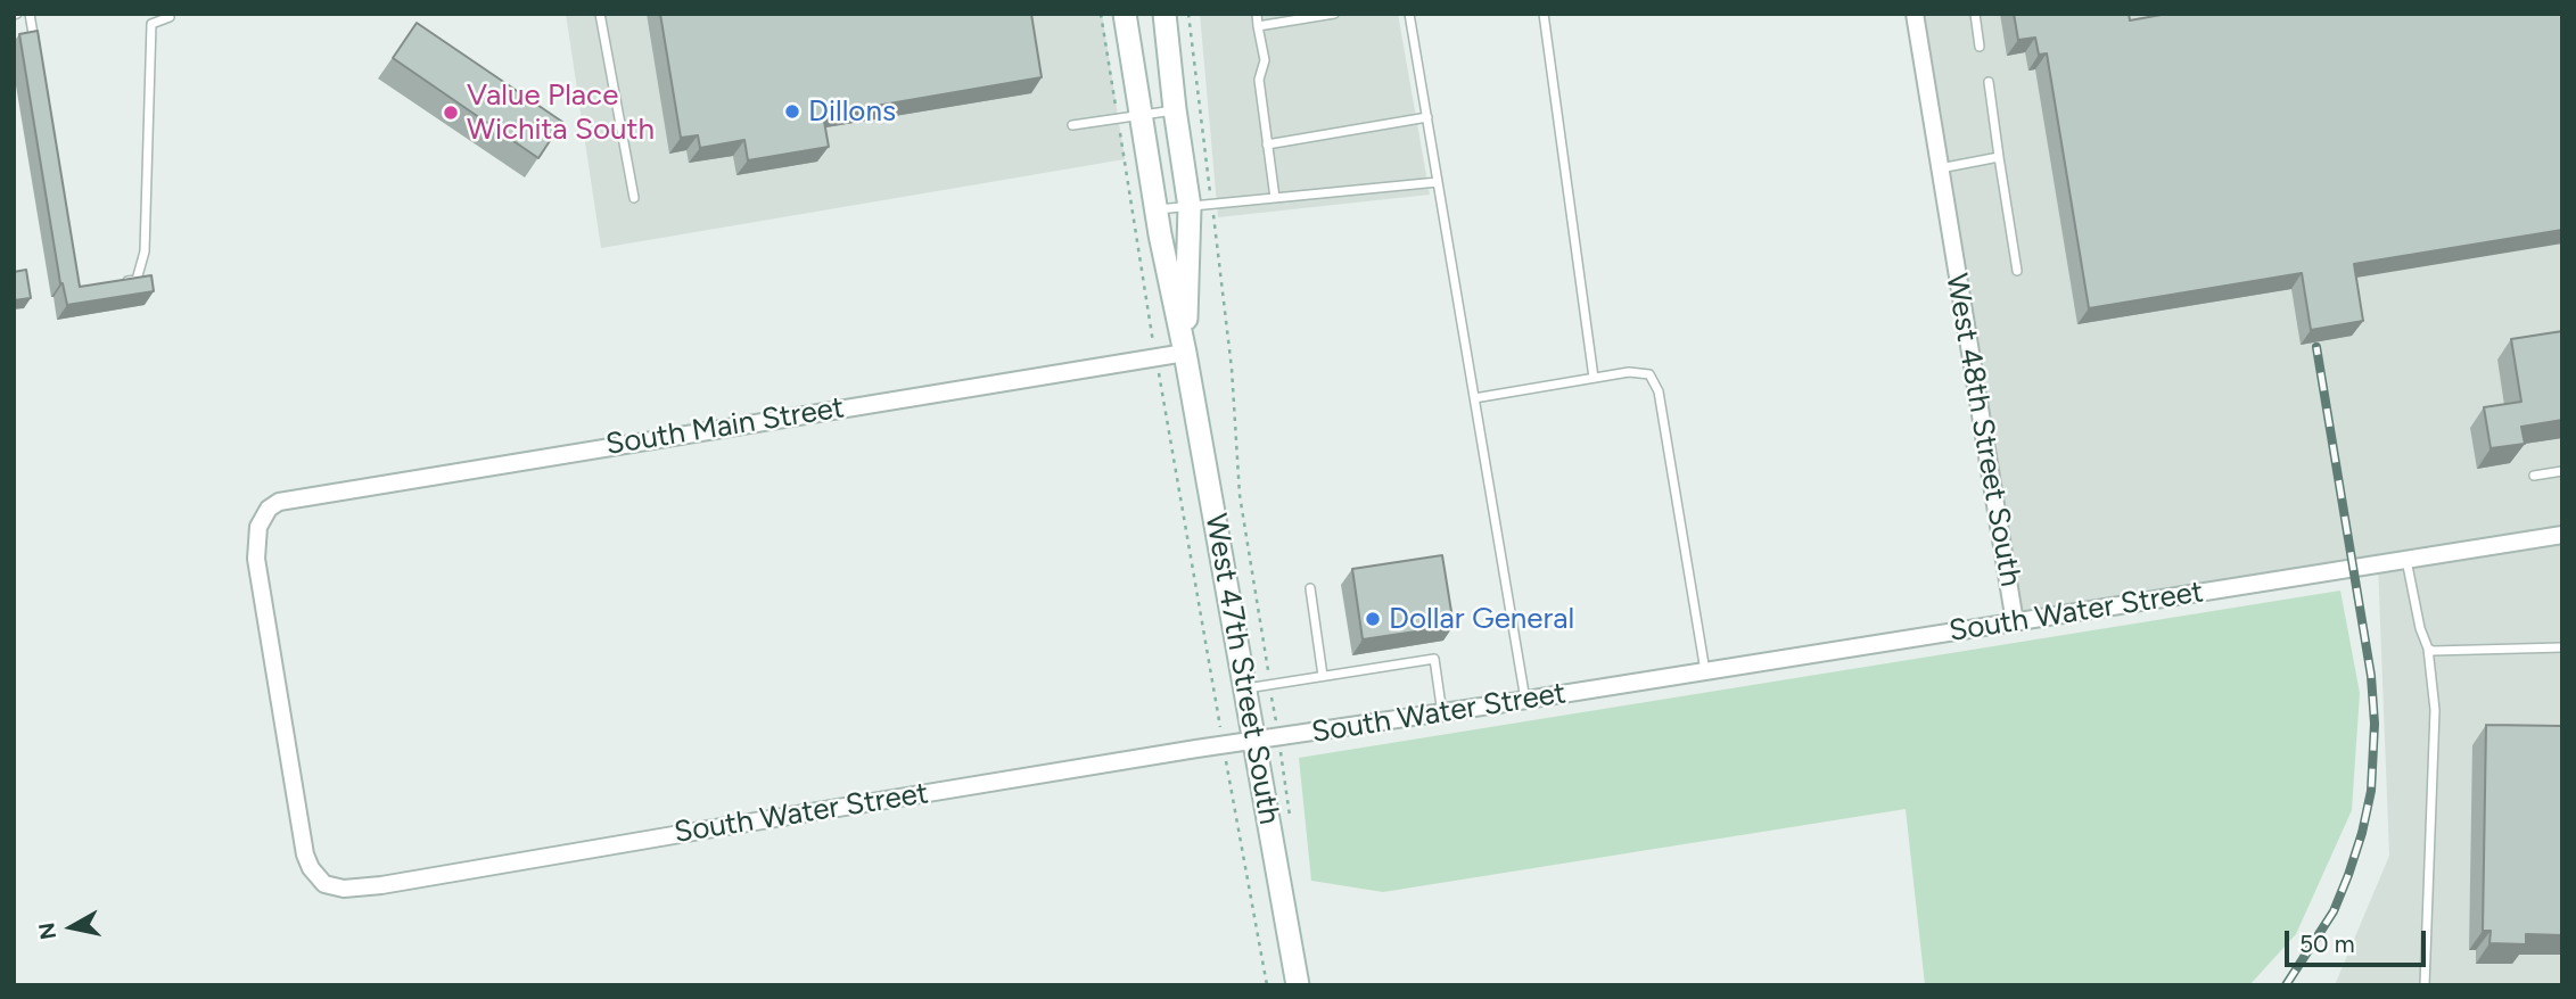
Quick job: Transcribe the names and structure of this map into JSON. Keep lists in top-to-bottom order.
{
  "streets": {
    "street": [
      "South Main Street",
      "West 48th Street South",
      "South Water Street",
      "West 47th Street South"
    ]
  },
  "crossings": [
    ["South Main Street", "South Water Street"],
    ["South Main Street", "West 47th Street South"],
    ["West 48th Street South", "South Water Street"],
    ["South Water Street", "West 47th Street South"]
  ],
  "places": ["Dillons", "Value Place Wichita South", "Dollar General"],
  "scale_bar": "50 m",
  "north": "left"
}
